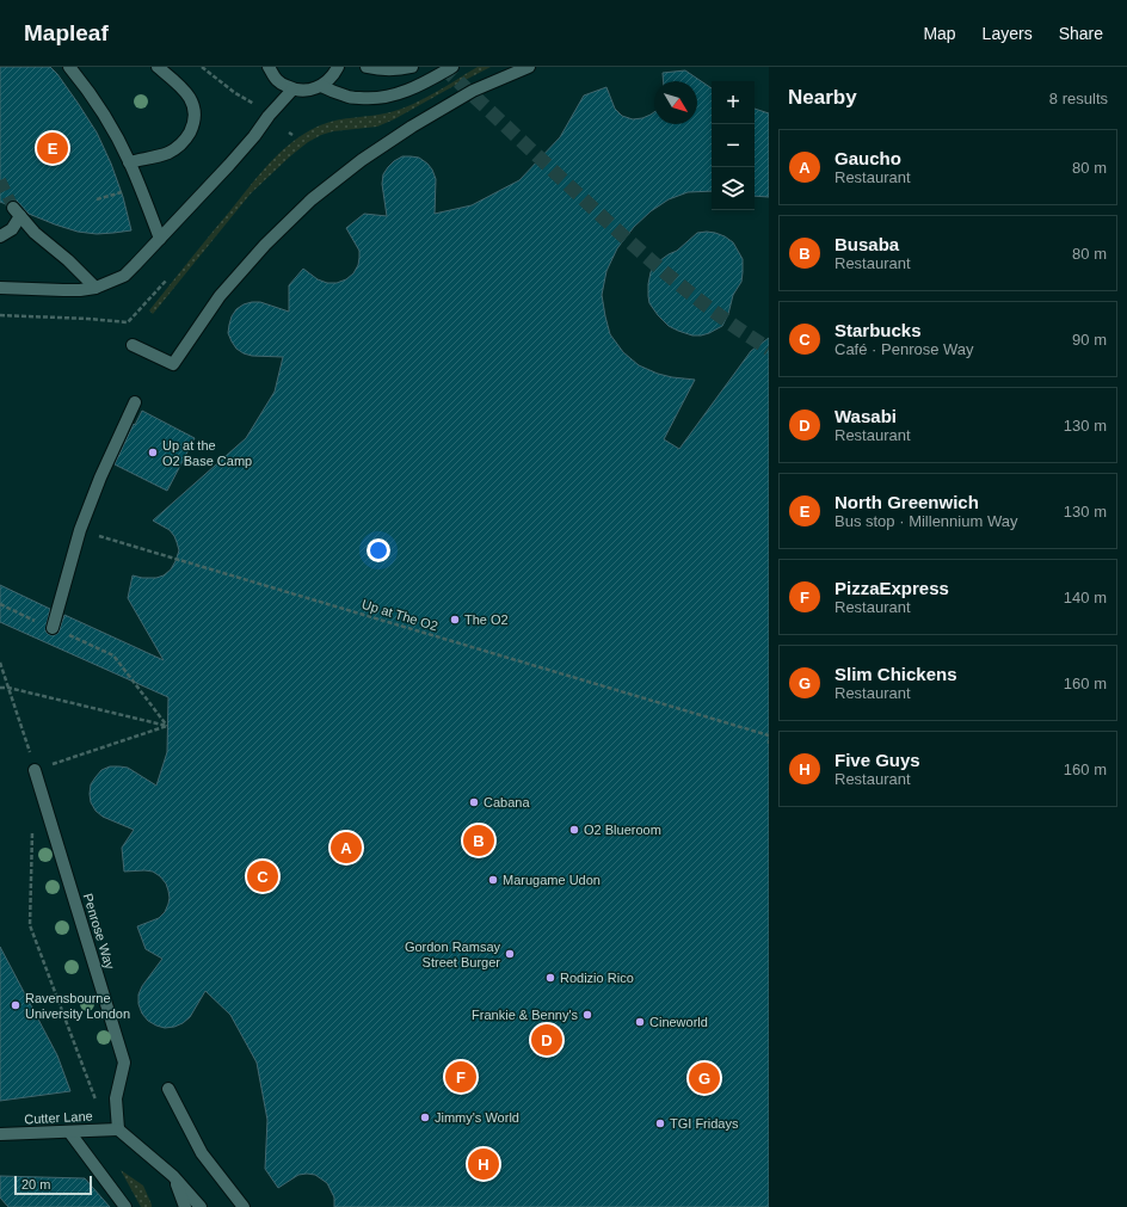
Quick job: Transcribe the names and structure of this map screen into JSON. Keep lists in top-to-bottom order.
{
  "streets": {
    "street": ["Penrose Way", "Cutter Lane"],
    "path": ["Up at The O2"]
  },
  "crossings": [
    ["Penrose Way", "Cutter Lane"]
  ],
  "places": [
    "Up at the O2 Base Camp",
    "The O2",
    "Cabana",
    "O2 Blueroom",
    "Marugame Udon",
    "Gordon Ramsay Street Burger",
    "Rodizio Rico",
    "Ravensbourne University London",
    "Frankie & Benny's",
    "Cineworld",
    "Jimmy's World",
    "TGI Fridays"
  ],
  "scale_bar": "20 m",
  "north": "bottom right",
  "page": {
    "header": "Mapleaf",
    "nav": ["Map", "Layers", "Share"],
    "heading": ["Nearby", "8 results"],
    "map_buttons": ["+", "−"],
    "list": [
      {
        "mark": "A",
        "name": "Gaucho",
        "note": "Restaurant",
        "value": "80 m"
      },
      {
        "mark": "B",
        "name": "Busaba",
        "note": "Restaurant",
        "value": "80 m"
      },
      {
        "mark": "C",
        "name": "Starbucks",
        "note": "Café · Penrose Way",
        "value": "90 m"
      },
      {
        "mark": "D",
        "name": "Wasabi",
        "note": "Restaurant",
        "value": "130 m"
      },
      {
        "mark": "E",
        "name": "North Greenwich",
        "note": "Bus stop · Millennium Way",
        "value": "130 m"
      },
      {
        "mark": "F",
        "name": "PizzaExpress",
        "note": "Restaurant",
        "value": "140 m"
      },
      {
        "mark": "G",
        "name": "Slim Chickens",
        "note": "Restaurant",
        "value": "160 m"
      },
      {
        "mark": "H",
        "name": "Five Guys",
        "note": "Restaurant",
        "value": "160 m"
      }
    ],
    "pins": [
      "E",
      "B",
      "A",
      "C",
      "D",
      "F",
      "G",
      "H"
    ],
    "scale": "20 m"
  }
}
